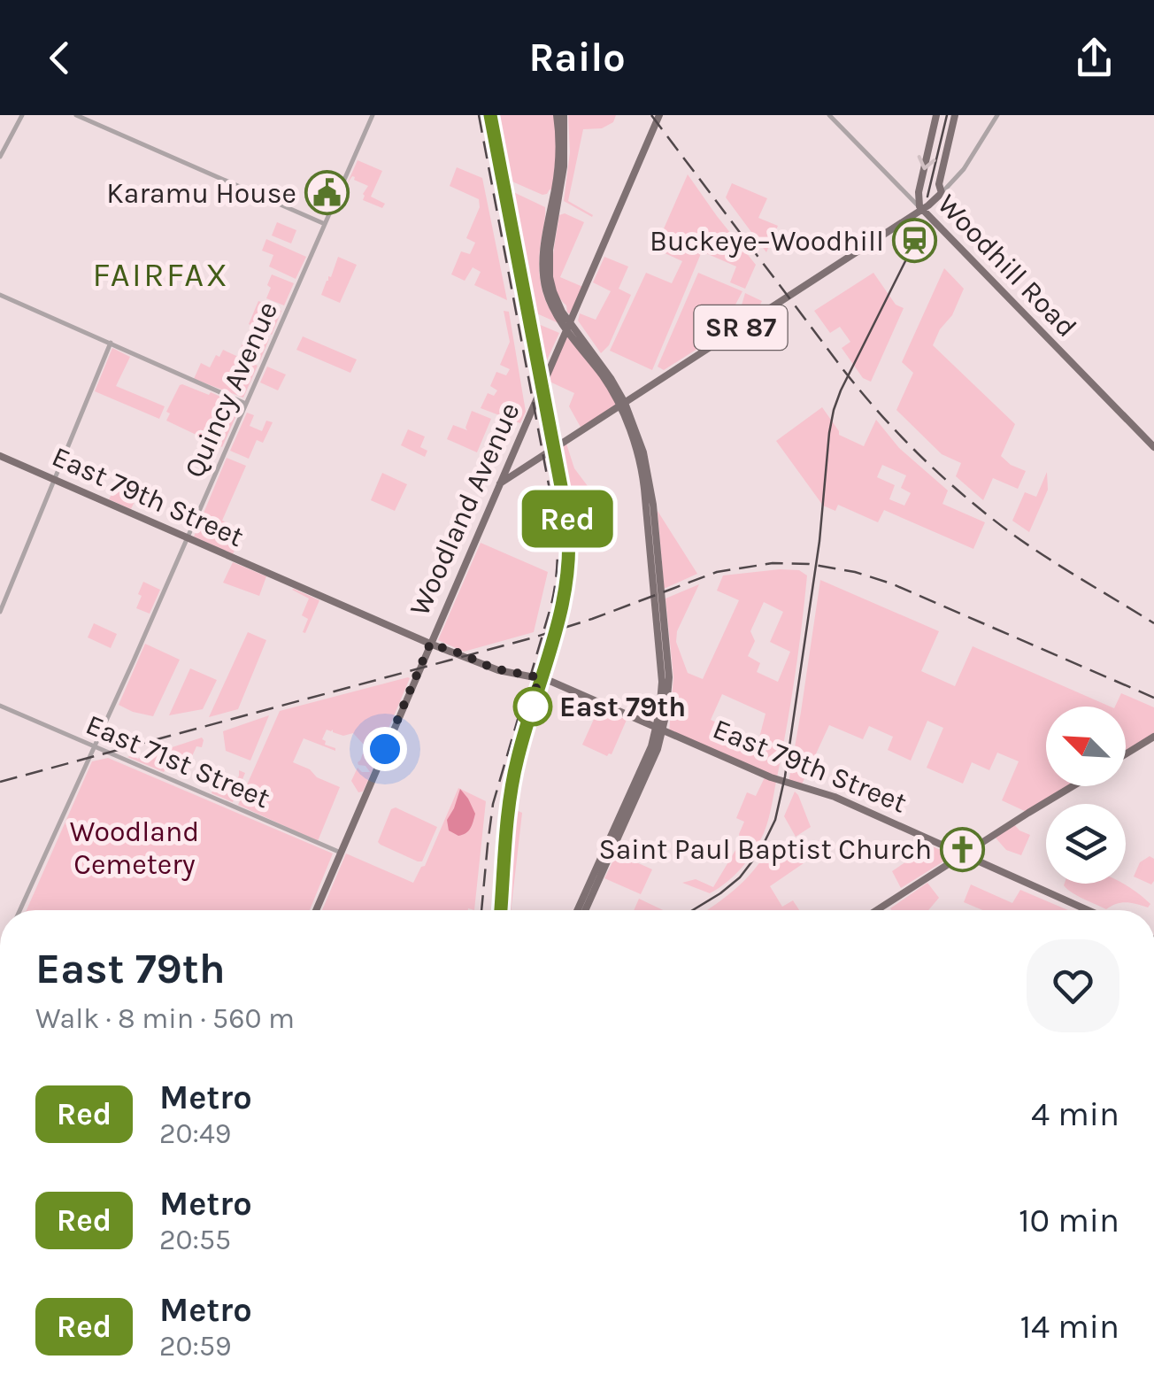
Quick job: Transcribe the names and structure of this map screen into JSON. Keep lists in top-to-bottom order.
{
  "streets": {
    "main road": [
      "Woodhill Road",
      "SR 87",
      "East 79th Street",
      "Woodland Avenue"
    ],
    "street": ["Quincy Avenue", "East 71st Street"]
  },
  "crossings": [
    ["Woodhill Road", "SR 87"],
    ["SR 87", "Woodland Avenue"],
    ["Quincy Avenue", "East 79th Street"],
    ["Quincy Avenue", "East 71st Street"],
    ["East 79th Street", "Woodland Avenue"],
    ["Woodland Avenue", "East 71st Street"]
  ],
  "districts": ["FAIRFAX"],
  "parks": ["Woodland Cemetery"],
  "places": {
    "public building": ["Karamu House"],
    "station": ["Buckeye–Woodhill"],
    "other": ["East 79th"],
    "church": ["Saint Paul Baptist Church"]
  },
  "lines": ["metro line Red"],
  "north": "top left",
  "page": {
    "header": "Railo",
    "on_map": "Red",
    "heading": ["East 79th", "Walk · 8 min · 560 m"],
    "list": [
      {
        "mark": "Red",
        "name": "Metro",
        "note": "20:49",
        "value": "4 min"
      },
      {
        "mark": "Red",
        "name": "Metro",
        "note": "20:55",
        "value": "10 min"
      },
      {
        "mark": "Red",
        "name": "Metro",
        "note": "20:59",
        "value": "14 min"
      }
    ]
  }
}
